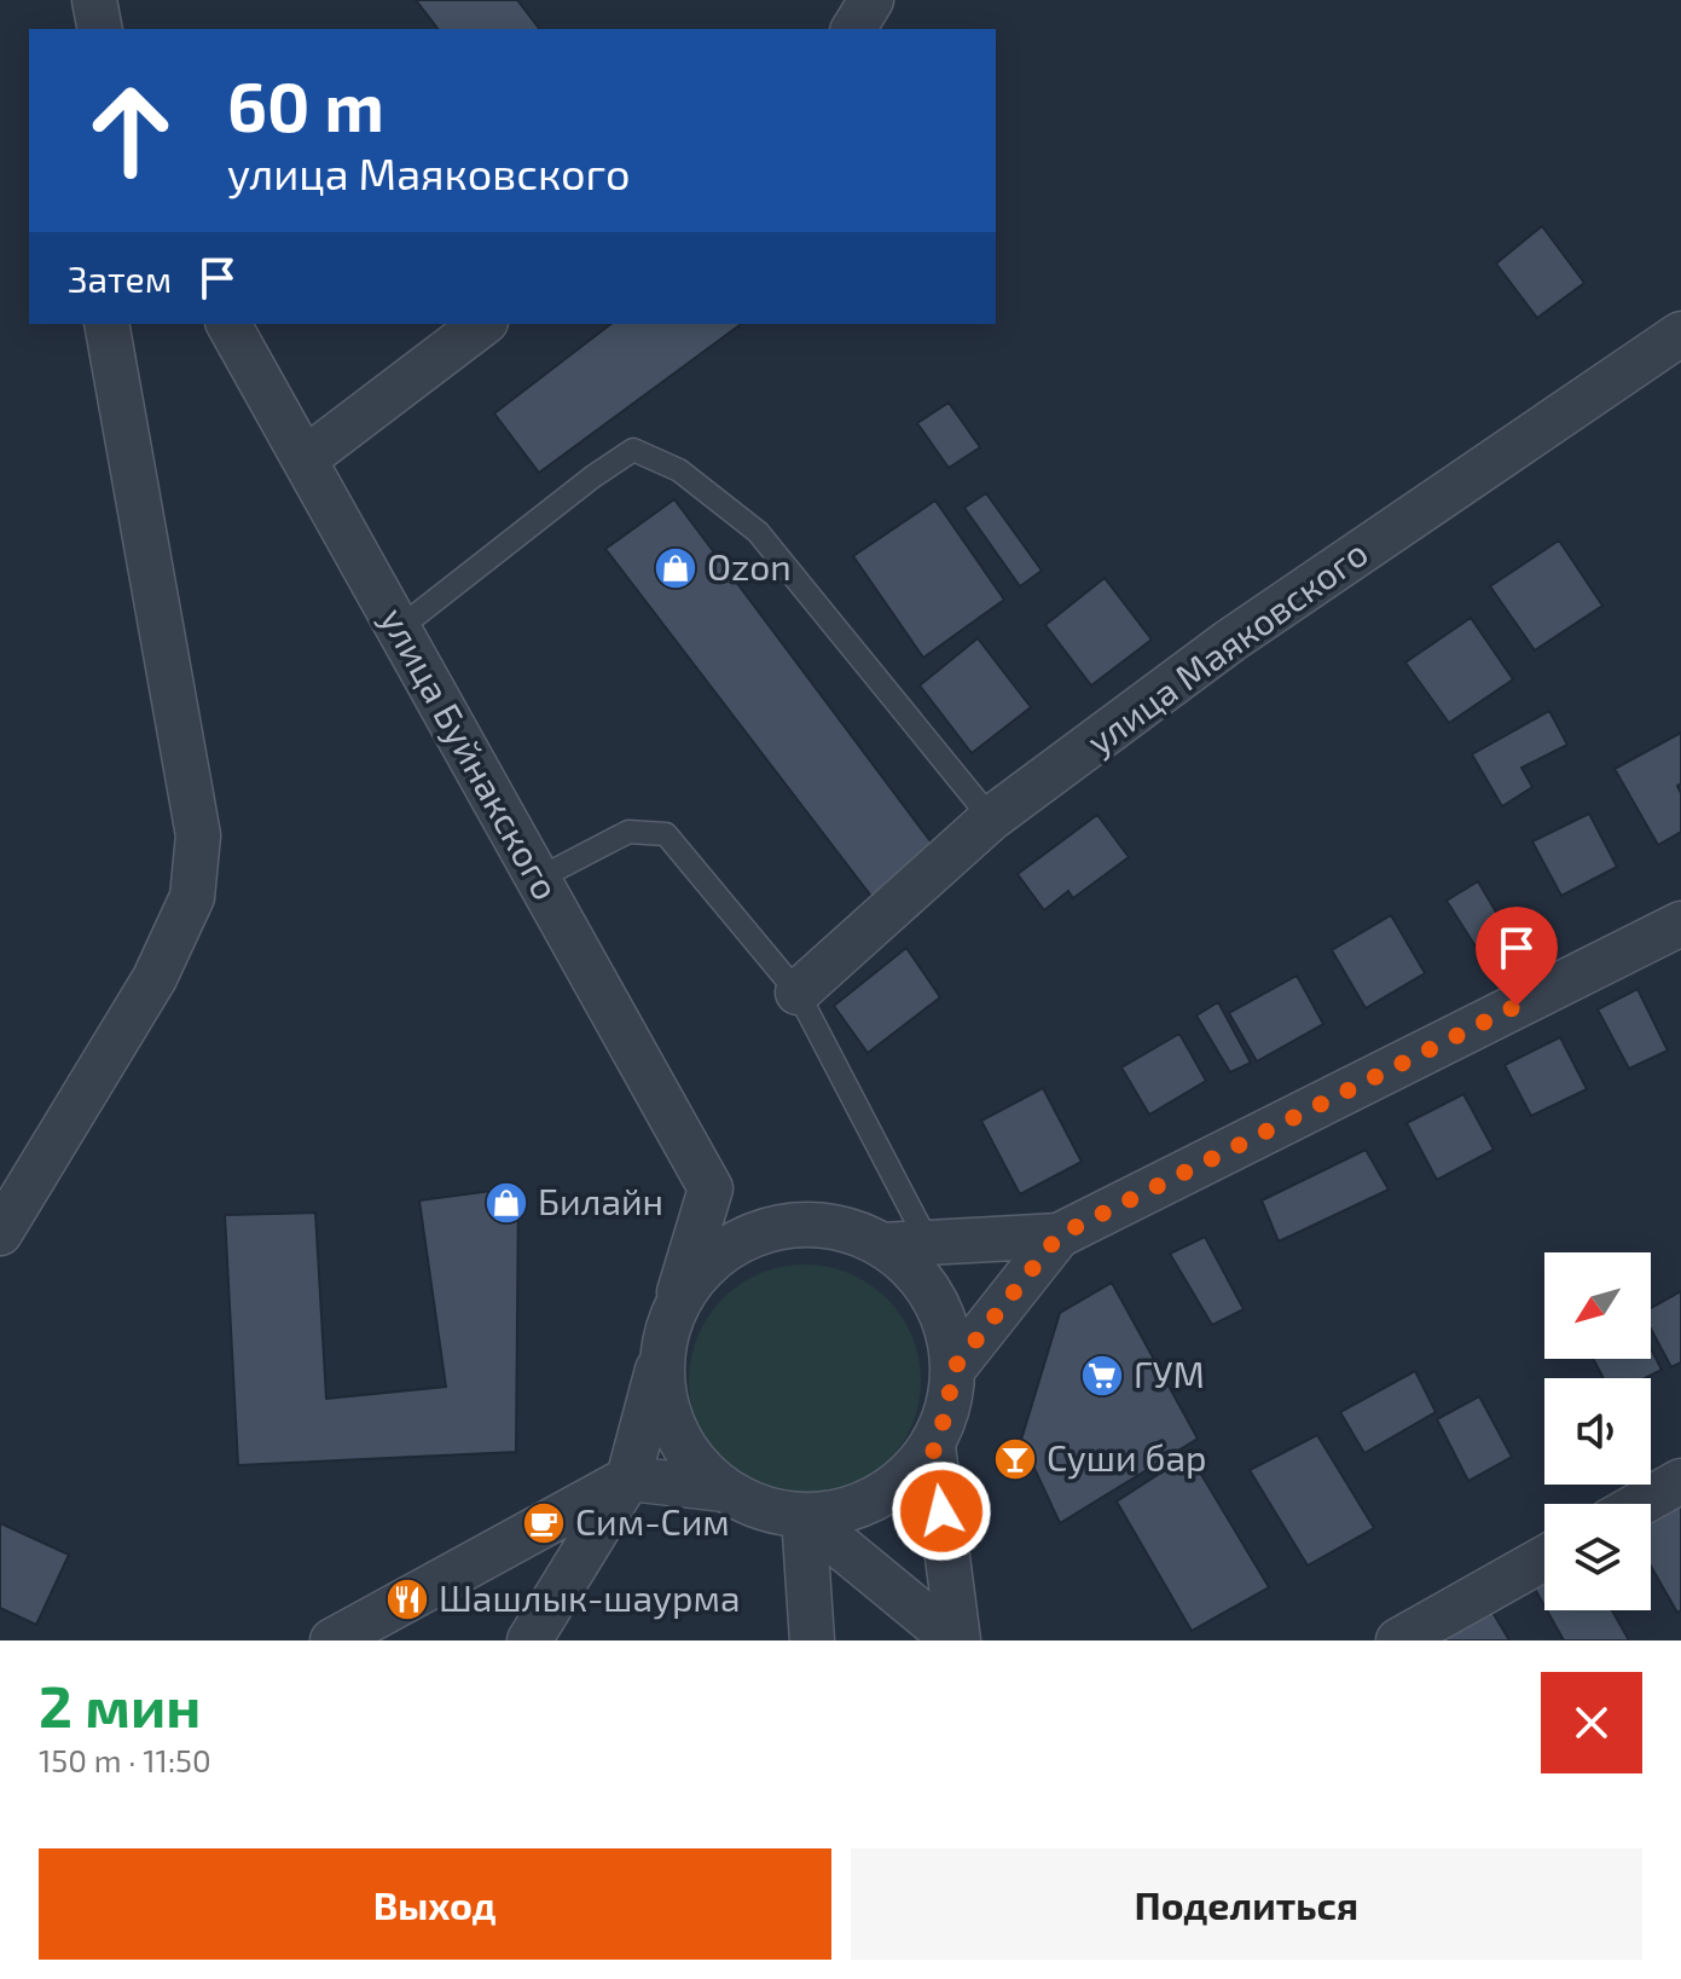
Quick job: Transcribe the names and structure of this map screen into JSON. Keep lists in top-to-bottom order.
{
  "streets": {
    "street": ["улица Маяковского", "улица Буйнакского"]
  },
  "places": {
    "shop": ["Ozon", "Билайн"],
    "supermarket": ["ГУМ"],
    "bar": ["Суши бар"],
    "cafe": ["Сим-Сим"],
    "restaurant": ["Шашлык-шаурма"]
  },
  "north": "bottom left",
  "page": {
    "turn": ["60 m", "улица Маяковского"],
    "then": "Затем",
    "heading": ["2 мин", "150 m · 11:50"],
    "buttons": ["Выход", "Поделиться"]
  }
}
